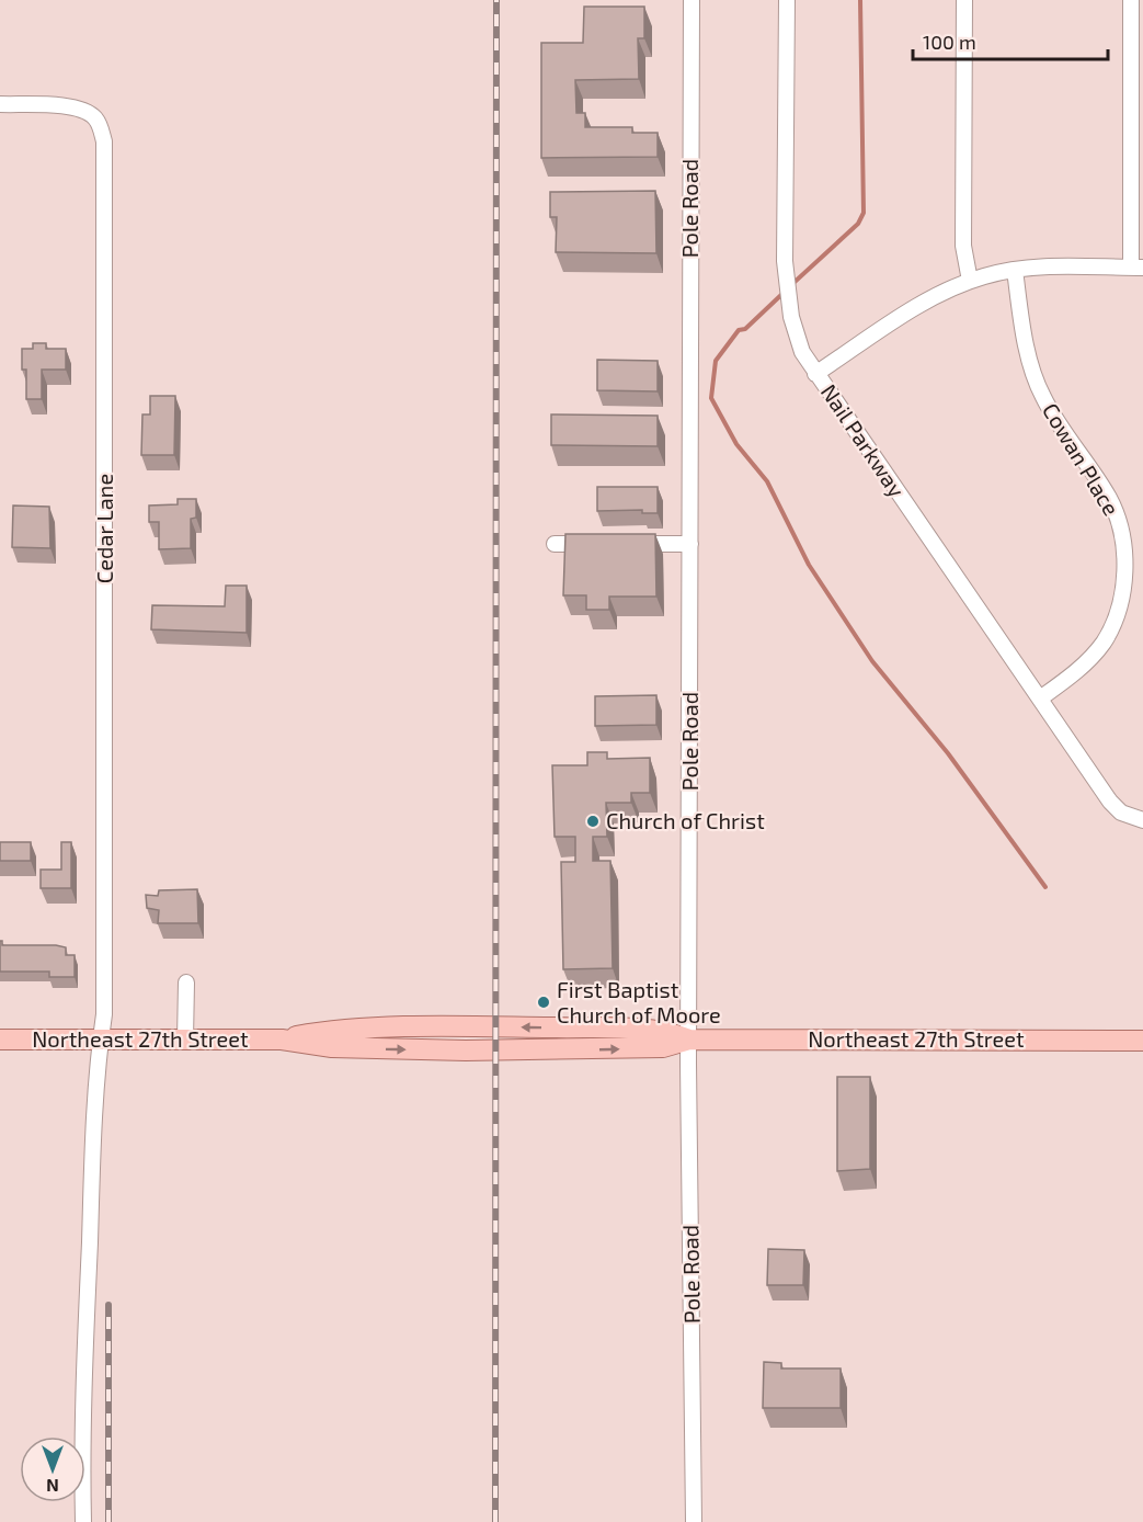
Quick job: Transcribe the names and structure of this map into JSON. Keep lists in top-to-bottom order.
{
  "streets": {
    "main road": ["Northeast 27th Street"],
    "street": [
      "Pole Road",
      "Nail Parkway",
      "Cowan Place",
      "Cedar Lane"
    ]
  },
  "crossings": [
    ["Pole Road", "Northeast 27th Street"],
    ["Nail Parkway", "Cowan Place"],
    ["Cedar Lane", "Northeast 27th Street"]
  ],
  "places": ["Church of Christ", "First Baptist Church of Moore"],
  "scale_bar": "100 m",
  "north": "bottom"
}
